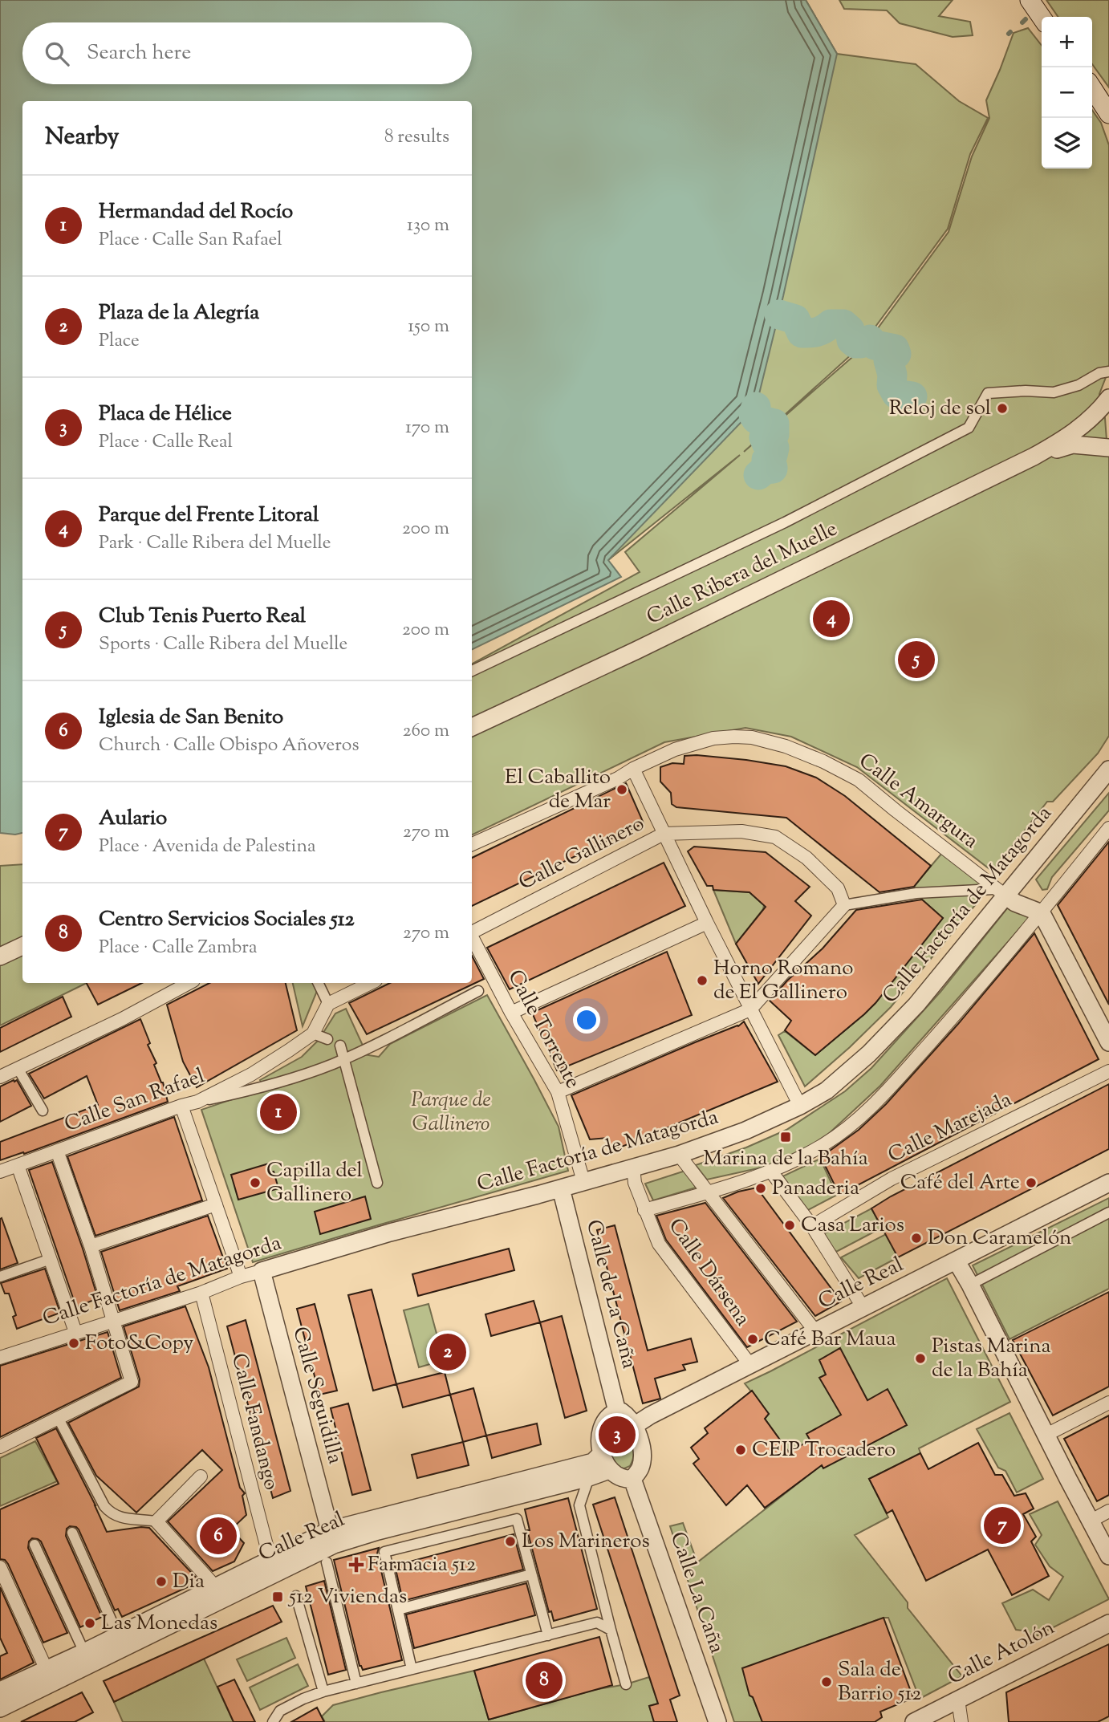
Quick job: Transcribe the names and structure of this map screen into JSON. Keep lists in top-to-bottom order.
{
  "streets": {
    "street": [
      "Calle Ribera del Muelle",
      "Calle Amargura",
      "Calle Gallinero",
      "Calle Factoría de Matagorda",
      "Calle Torrente",
      "Calle San Rafael",
      "Calle Marejada",
      "Calle Dársena",
      "Calle Real",
      "Calle de La Caña",
      "Calle Seguidilla",
      "Calle Fandango",
      "Calle La Caña",
      "Calle Atolón"
    ]
  },
  "crossings": [
    ["Calle Amargura", "Calle Factoría de Matagorda"],
    ["Calle Factoría de Matagorda", "Calle Torrente"],
    ["Calle Factoría de Matagorda", "Calle Dársena"],
    ["Calle Factoría de Matagorda", "Calle de La Caña"],
    ["Calle Factoría de Matagorda", "Calle Seguidilla"],
    ["Calle Factoría de Matagorda", "Calle Fandango"],
    ["Calle Dársena", "Calle Real"],
    ["Calle Real", "Calle de La Caña"],
    ["Calle Real", "Calle Seguidilla"],
    ["Calle Real", "Calle Fandango"],
    ["Calle Real", "Calle La Caña"],
    ["Calle de La Caña", "Calle La Caña"]
  ],
  "parks": ["Parque de Gallinero"],
  "places": {
    "other": [
      "Reloj de sol",
      "El Caballito de Mar",
      "Horno Romano de El Gallinero",
      "Capilla del Gallinero",
      "Café del Arte",
      "Panaderia",
      "Casa Larios",
      "Don Caramelón",
      "Café Bar Maua",
      "Foto&Copy",
      "Pistas Marina de la Bahía",
      "CEIP Trocadero",
      "Los Marineros",
      "Dia",
      "Las Monedas",
      "Sala de Barrio 512"
    ],
    "transit": ["Marina de la Bahía", "512 Viviendas"],
    "health": ["Farmacia 512"]
  },
  "page": {
    "map_buttons": ["+", "−"],
    "search": "Search here",
    "heading": ["Nearby", "8 results"],
    "list": [
      {
        "mark": "1",
        "name": "Hermandad del Rocío",
        "note": "Place · Calle San Rafael",
        "value": "130 m"
      },
      {
        "mark": "2",
        "name": "Plaza de la Alegría",
        "note": "Place",
        "value": "150 m"
      },
      {
        "mark": "3",
        "name": "Placa de Hélice",
        "note": "Place · Calle Real",
        "value": "170 m"
      },
      {
        "mark": "4",
        "name": "Parque del Frente Litoral",
        "note": "Park · Calle Ribera del Muelle",
        "value": "200 m"
      },
      {
        "mark": "5",
        "name": "Club Tenis Puerto Real",
        "note": "Sports · Calle Ribera del Muelle",
        "value": "200 m"
      },
      {
        "mark": "6",
        "name": "Iglesia de San Benito",
        "note": "Church · Calle Obispo Añoveros",
        "value": "260 m"
      },
      {
        "mark": "7",
        "name": "Aulario",
        "note": "Place · Avenida de Palestina",
        "value": "270 m"
      },
      {
        "mark": "8",
        "name": "Centro Servicios Sociales 512",
        "note": "Place · Calle Zambra",
        "value": "270 m"
      }
    ],
    "pins": [
      "4",
      "5",
      "1",
      "2",
      "3",
      "7",
      "6",
      "8"
    ]
  }
}
